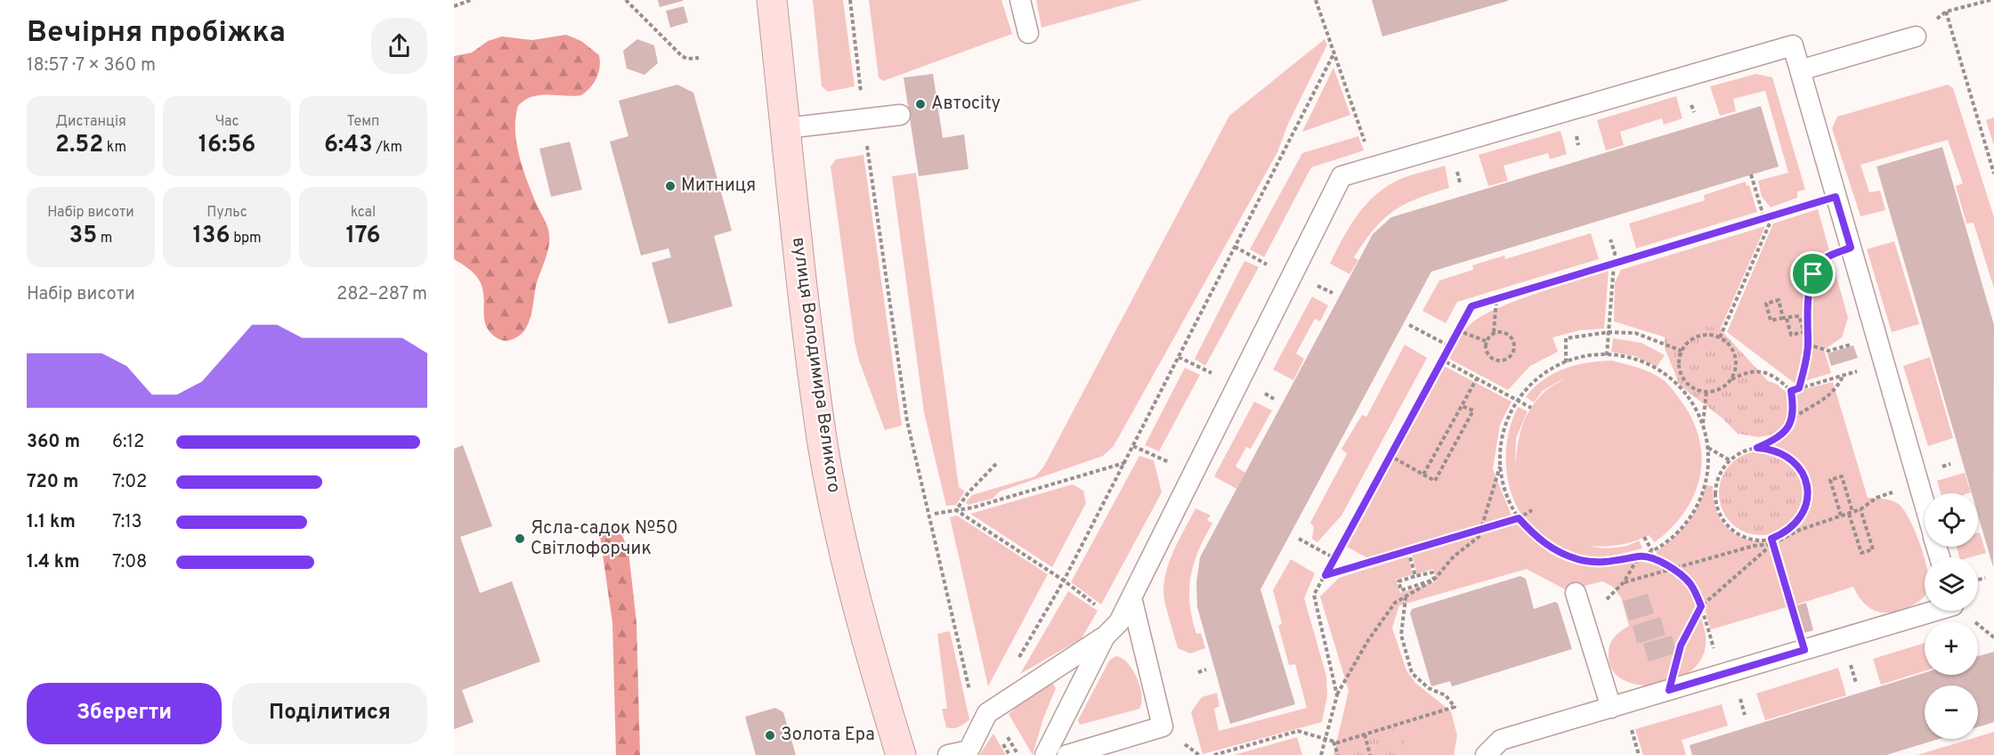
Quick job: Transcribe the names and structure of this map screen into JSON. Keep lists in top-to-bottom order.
{
  "streets": {
    "main road": ["вулиця Володимира Великого"]
  },
  "places": [
    "Автоcity",
    "Митниця",
    "Ясла-садок №50 Світлофорчик",
    "Золота Ера"
  ],
  "page": {
    "heading": ["Вечірня пробіжка", "18:57 · 7 × 360 m"],
    "stats": [
      ["Дистанція", "2.52 km"],
      ["Час", "16:56"],
      ["Темп", "6:43 /km"],
      ["Набір висоти", "35 m"],
      ["Пульс", "136 bpm"],
      ["kcal", "176"]
    ],
    "chart": ["Набір висоти", "282–287 m"],
    "list": [
      {
        "name": "360 m",
        "note": "6:12"
      },
      {
        "name": "720 m",
        "note": "7:02"
      },
      {
        "name": "1.1 km",
        "note": "7:13"
      },
      {
        "name": "1.4 km",
        "note": "7:08"
      }
    ],
    "map_buttons": ["+", "−"],
    "buttons": ["Зберегти", "Поділитися"]
  }
}
